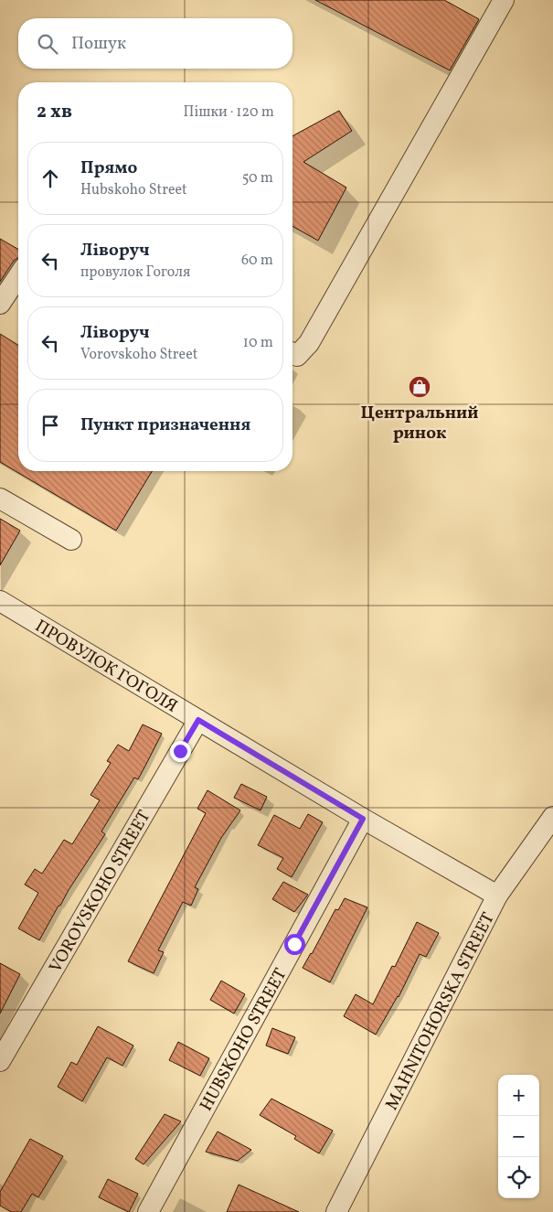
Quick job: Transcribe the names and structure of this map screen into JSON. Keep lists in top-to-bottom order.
{
  "streets": {
    "street": [
      "ПРОВУЛОК ГОГОЛЯ",
      "VOROVSKOHO STREET",
      "MAHNITOHORSKA STREET",
      "HUBSKOHO STREET"
    ]
  },
  "crossings": [
    ["ПРОВУЛОК ГОГОЛЯ", "VOROVSKOHO STREET"],
    ["ПРОВУЛОК ГОГОЛЯ", "MAHNITOHORSKA STREET"],
    ["ПРОВУЛОК ГОГОЛЯ", "HUBSKOHO STREET"]
  ],
  "places": {
    "shop": ["Центральний ринок"]
  },
  "page": {
    "search": "Пошук",
    "heading": ["2 хв", "Пішки · 120 m"],
    "list": [
      ["Прямо", "Hubskoho Street", "50 m"],
      ["Ліворуч", "провулок Гоголя", "60 m"],
      ["Ліворуч", "Vorovskoho Street", "10 m"],
      "Пункт призначення"
    ],
    "map_buttons": ["+", "−"]
  }
}
